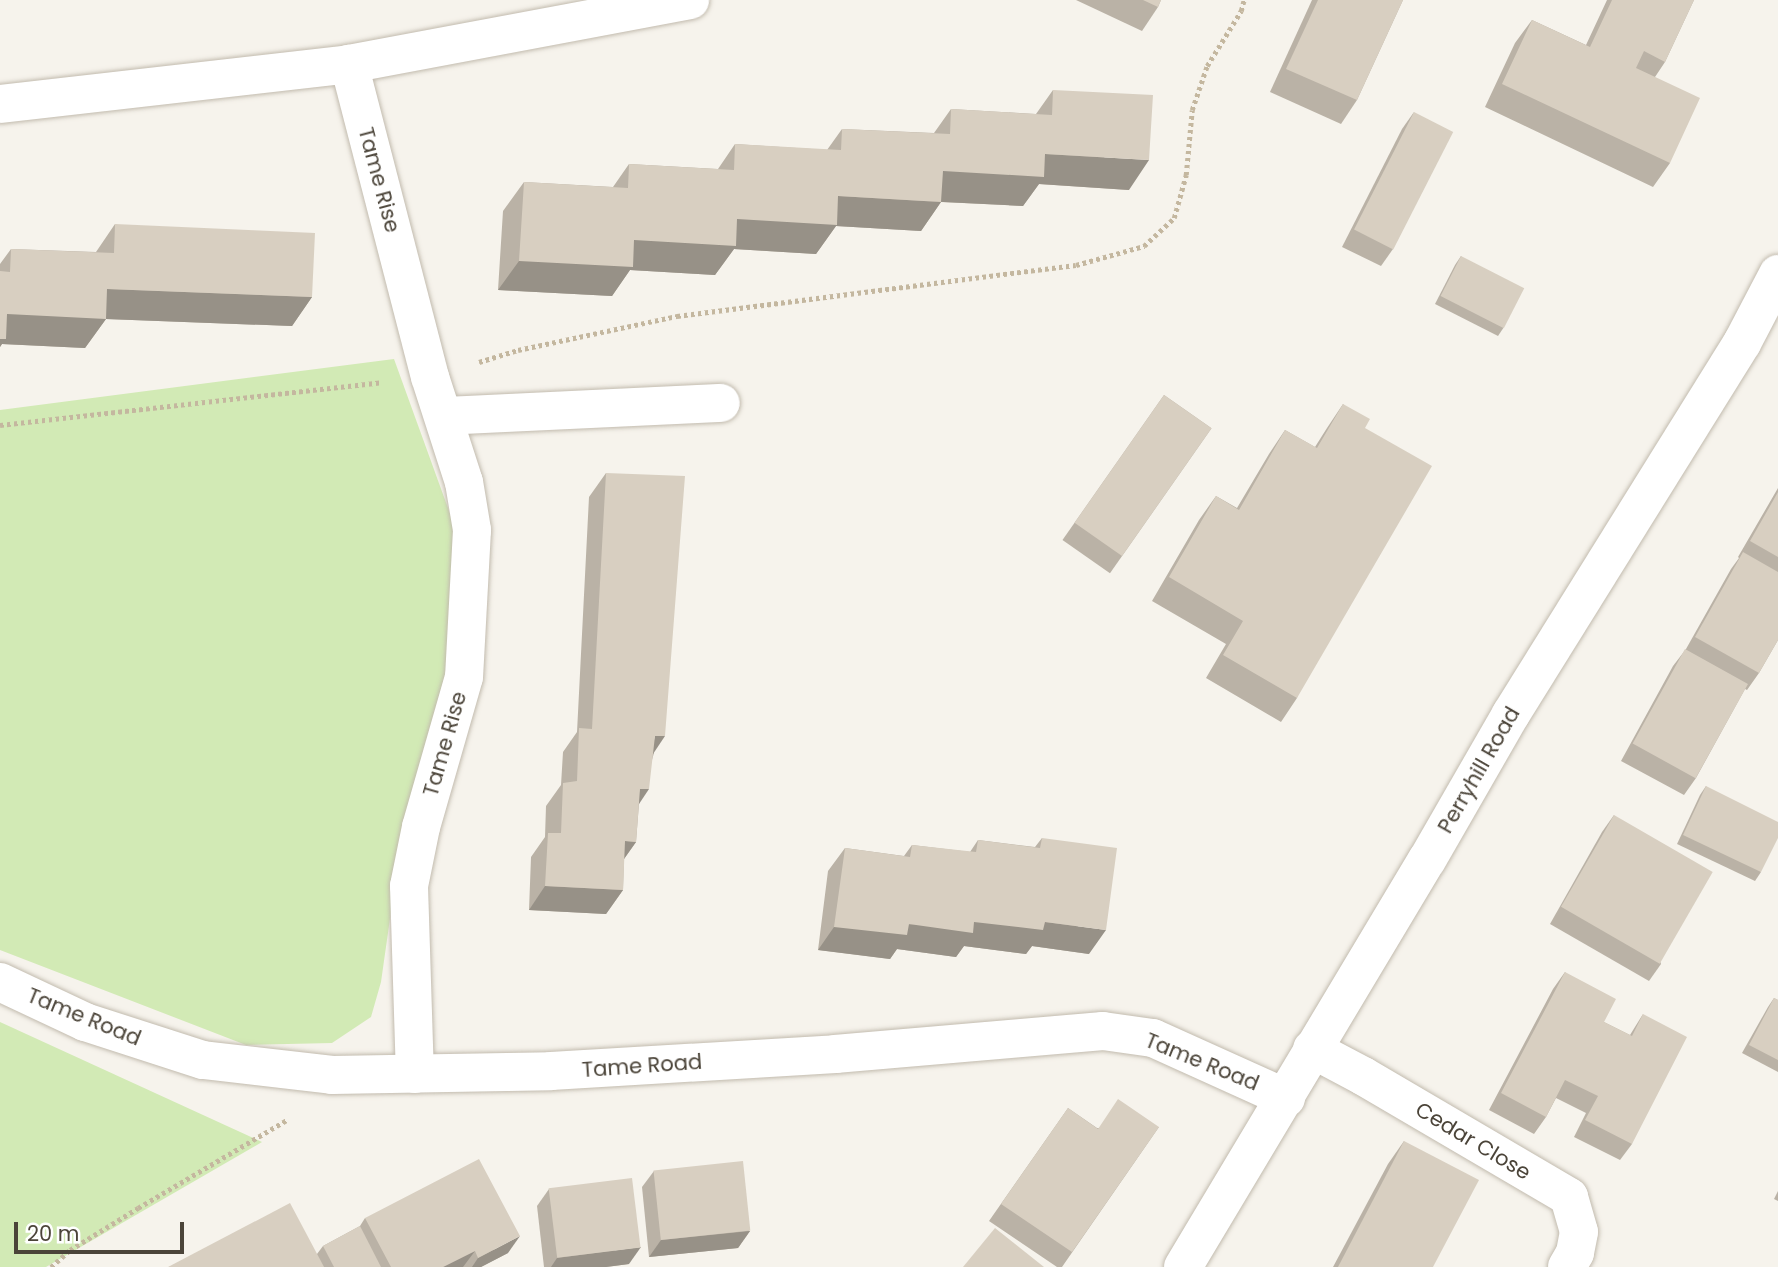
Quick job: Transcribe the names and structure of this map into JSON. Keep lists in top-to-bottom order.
{
  "streets": {
    "street": [
      "Tame Rise",
      "Perryhill Road",
      "Tame Road",
      "Cedar Close"
    ]
  },
  "crossings": [
    ["Tame Rise", "Tame Road"],
    ["Perryhill Road", "Tame Road"],
    ["Perryhill Road", "Cedar Close"]
  ],
  "scale_bar": "20 m"
}
